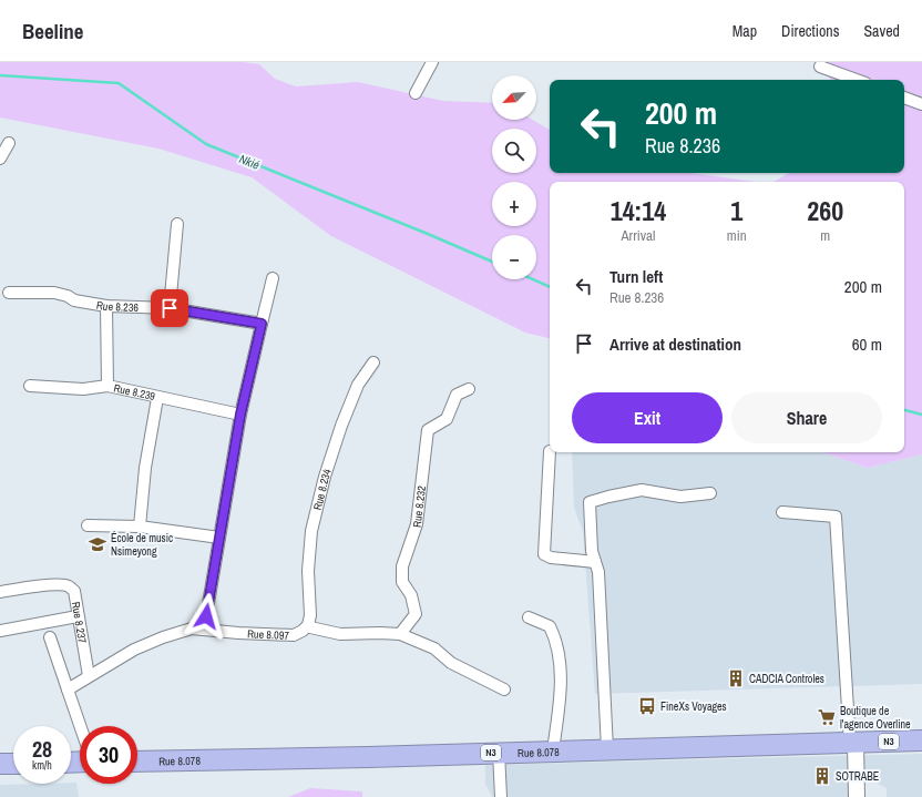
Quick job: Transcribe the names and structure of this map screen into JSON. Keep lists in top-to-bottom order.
{
  "streets": {
    "highway": ["N3", "Rue 8.078"],
    "street": [
      "Rue 8.236",
      "Rue 8.239",
      "Rue 8.234",
      "Rue 8.232",
      "Rue 8.237",
      "Rue 8.097"
    ]
  },
  "crossings": [
    ["Rue 8.236", "Rue 8.239"],
    ["Rue 8.234", "Rue 8.097"],
    ["Rue 8.237", "Rue 8.097"]
  ],
  "water": ["Nkié"],
  "places": {
    "school or university": ["École de music Nsimeyong"],
    "building": ["CADCIA Controles", "SOTRABE"],
    "bus stop": ["FineXs Voyages"],
    "supermarket": ["Boutique de l'agence Overline"]
  },
  "north": "bottom left",
  "page": {
    "header": "Beeline",
    "nav": ["Map", "Directions", "Saved"],
    "map_buttons": ["+", "−"],
    "turn": ["200 m", "Rue 8.236"],
    "eta": [
      "14:14",
      "Arrival",
      "1",
      "min",
      "260",
      "m"
    ],
    "list": [
      {
        "name": "Turn left",
        "note": "Rue 8.236",
        "value": "200 m"
      },
      {
        "name": "Arrive at destination",
        "value": "60 m"
      }
    ],
    "buttons": ["Exit", "Share"],
    "speed": "28 km/h",
    "limit": "30"
  }
}
